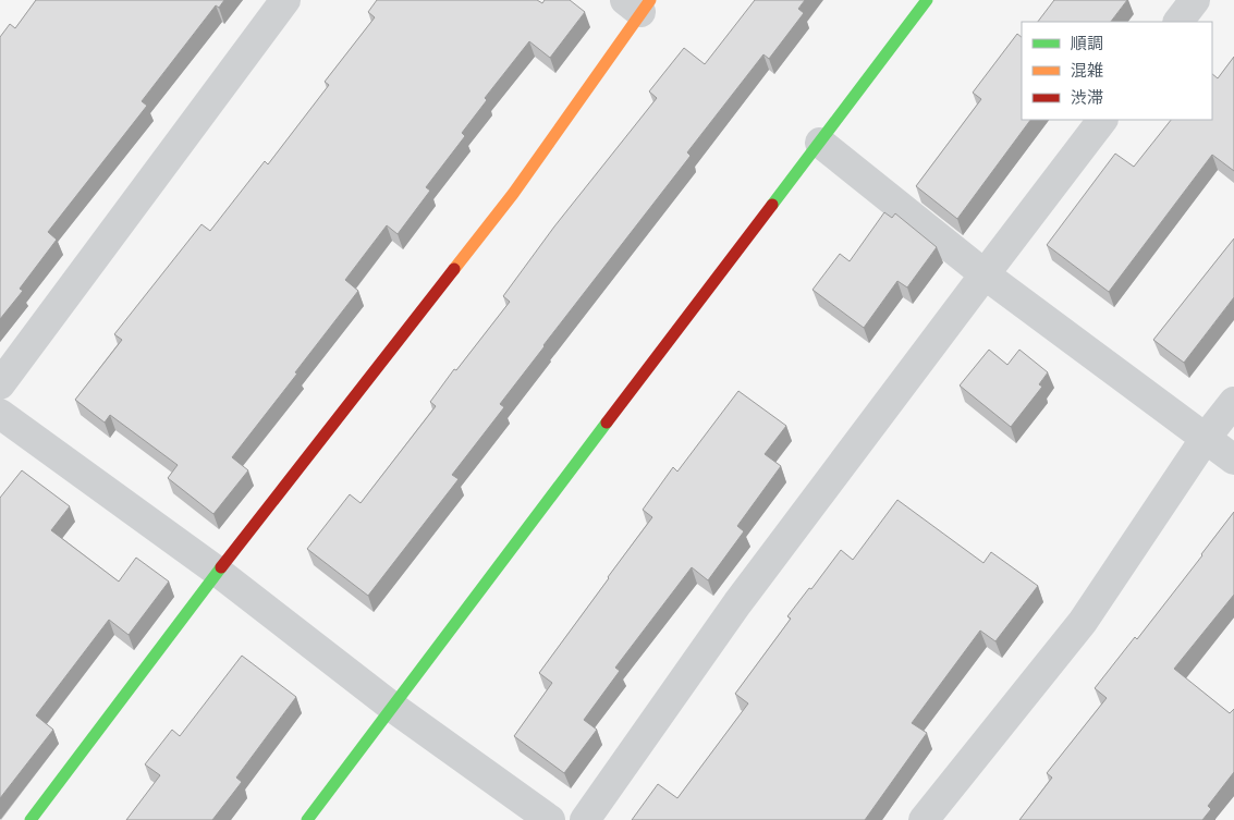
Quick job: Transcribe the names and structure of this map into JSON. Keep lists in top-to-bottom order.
{
  "legend": ["順調", "混雑", "渋滞"]
}
